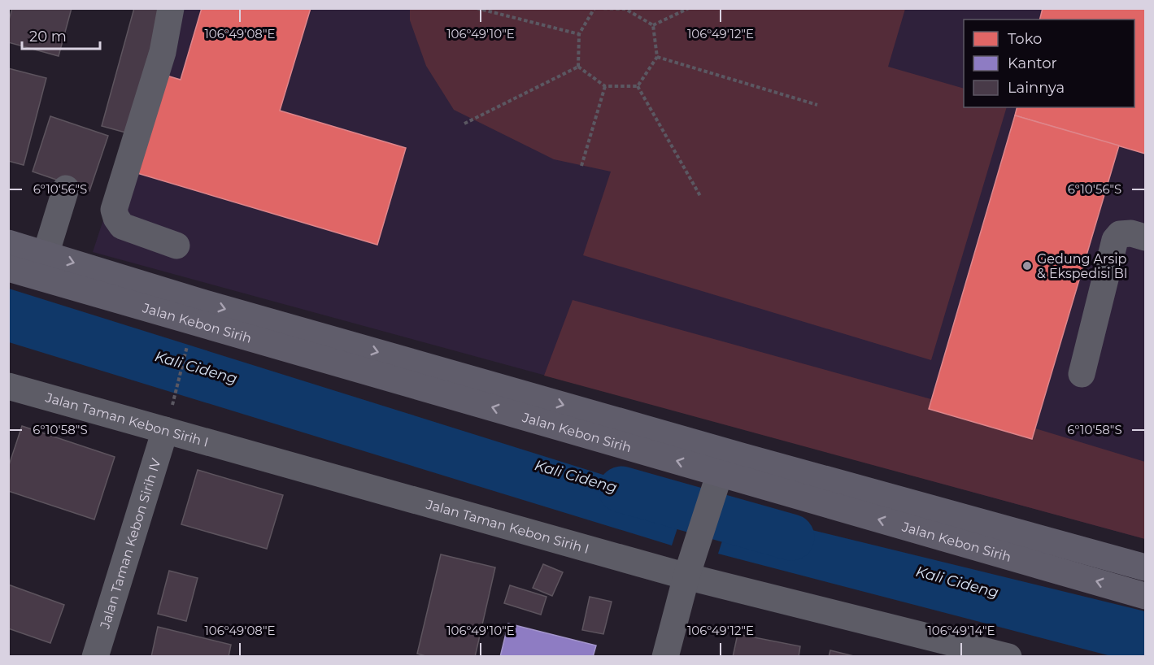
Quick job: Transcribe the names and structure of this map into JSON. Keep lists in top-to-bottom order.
{
  "streets": {
    "main road": ["Jalan Kebon Sirih"],
    "street": ["Jalan Taman Kebon Sirih I", "Jalan Taman Kebon Sirih IV"]
  },
  "crossings": [
    ["Jalan Taman Kebon Sirih I", "Jalan Taman Kebon Sirih IV"]
  ],
  "water": ["Kali Cideng"],
  "places": ["Gedung Arsip & Ekspedisi BI"],
  "legend": ["Toko", "Kantor", "Lainnya"],
  "scale_bar": "20 m",
  "coordinates": [
    "106°49'08\"E",
    "106°49'10\"E",
    "106°49'12\"E",
    "6°10'56\"S",
    "6°10'58\"S",
    "106°49'14\"E"
  ]
}
